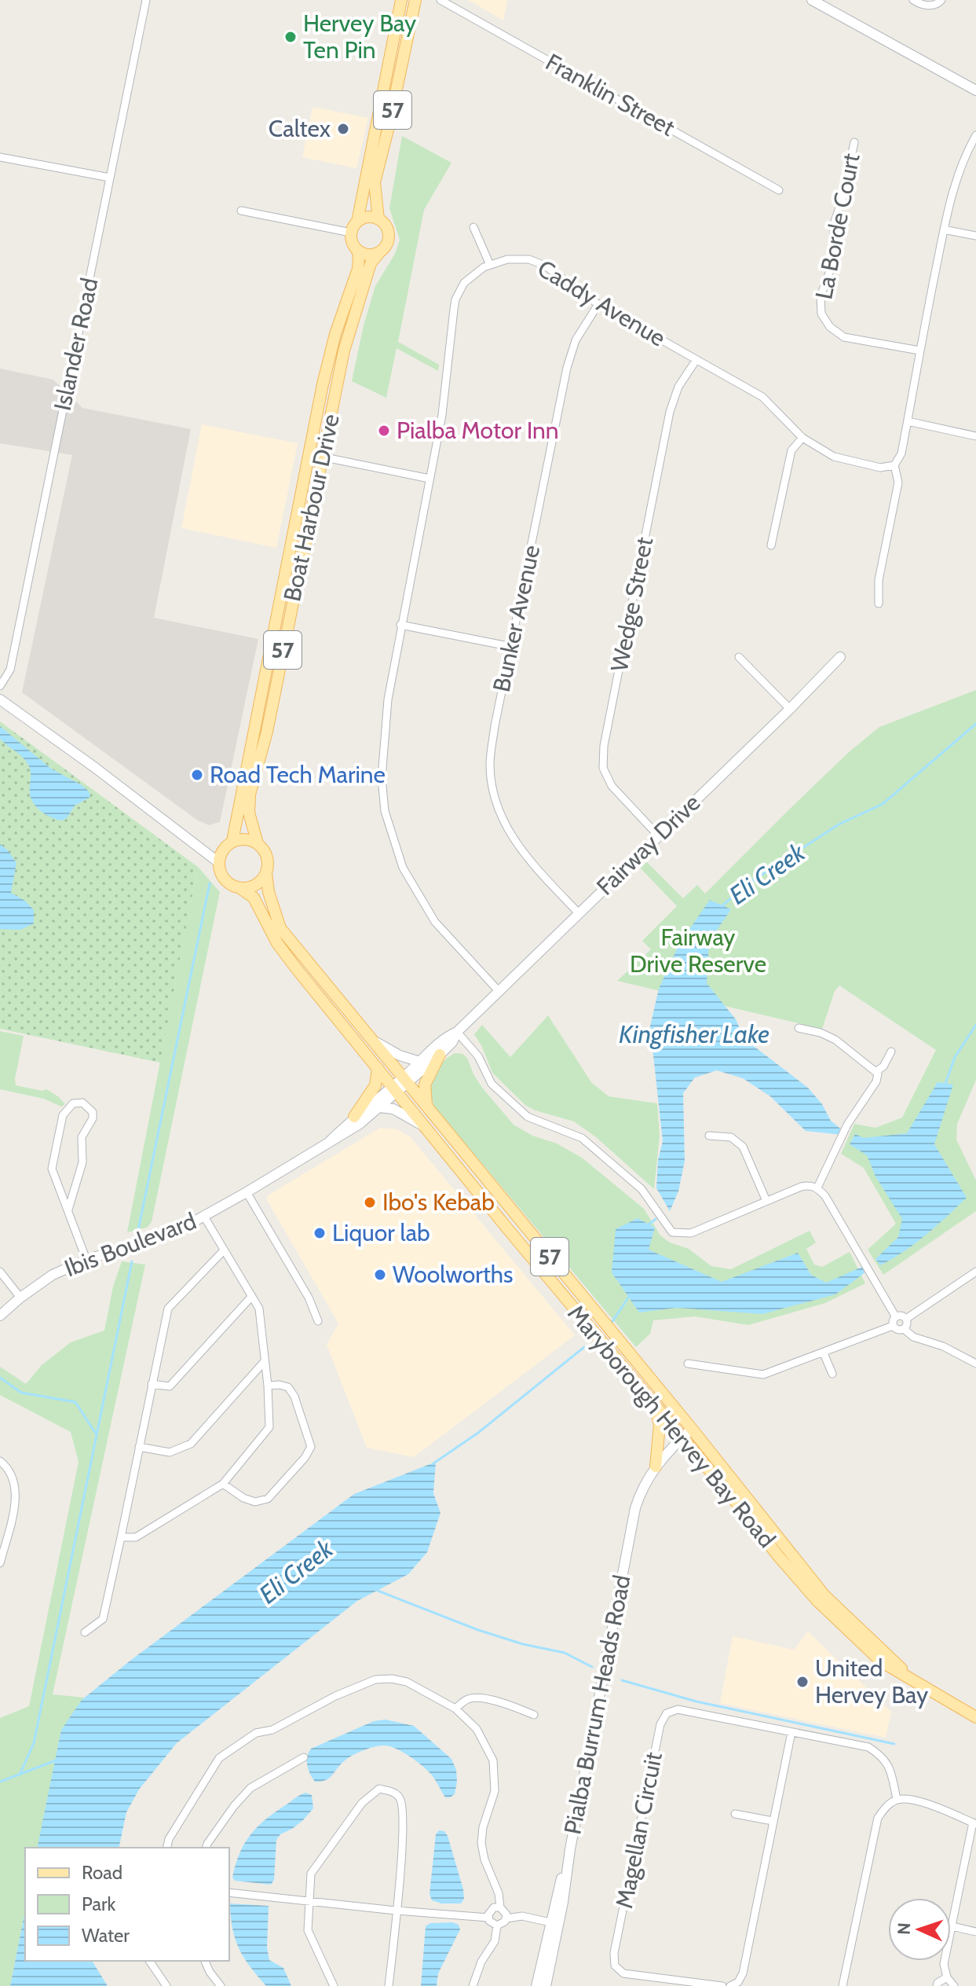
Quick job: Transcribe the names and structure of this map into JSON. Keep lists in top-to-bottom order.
{
  "streets": {
    "main road": ["57", "Boat Harbour Drive", "Maryborough Hervey Bay Road"],
    "street": [
      "Franklin Street",
      "La Borde Court",
      "Caddy Avenue",
      "Islander Road",
      "Wedge Street",
      "Bunker Avenue",
      "Fairway Drive",
      "Ibis Boulevard",
      "Pialba Burrum Heads Road",
      "Magellan Circuit"
    ]
  },
  "crossings": [
    ["57", "Boat Harbour Drive"],
    ["57", "Maryborough Hervey Bay Road"],
    ["Caddy Avenue", "Wedge Street"],
    ["Caddy Avenue", "Bunker Avenue"],
    ["Caddy Avenue", "Fairway Drive"],
    ["Boat Harbour Drive", "Maryborough Hervey Bay Road"],
    ["Wedge Street", "Fairway Drive"],
    ["Bunker Avenue", "Fairway Drive"],
    ["Fairway Drive", "Ibis Boulevard"],
    ["Fairway Drive", "Maryborough Hervey Bay Road"],
    ["Ibis Boulevard", "Maryborough Hervey Bay Road"],
    ["Maryborough Hervey Bay Road", "Pialba Burrum Heads Road"]
  ],
  "water": ["Eli Creek", "Kingfisher Lake"],
  "parks": ["Fairway Drive Reserve"],
  "places": [
    "Hervey Bay Ten Pin",
    "Caltex",
    "Pialba Motor Inn",
    "Road Tech Marine",
    "Ibo's Kebab",
    "Liquor lab",
    "Woolworths",
    "United Hervey Bay"
  ],
  "legend": ["Road", "Park", "Water"],
  "north": "left"
}
